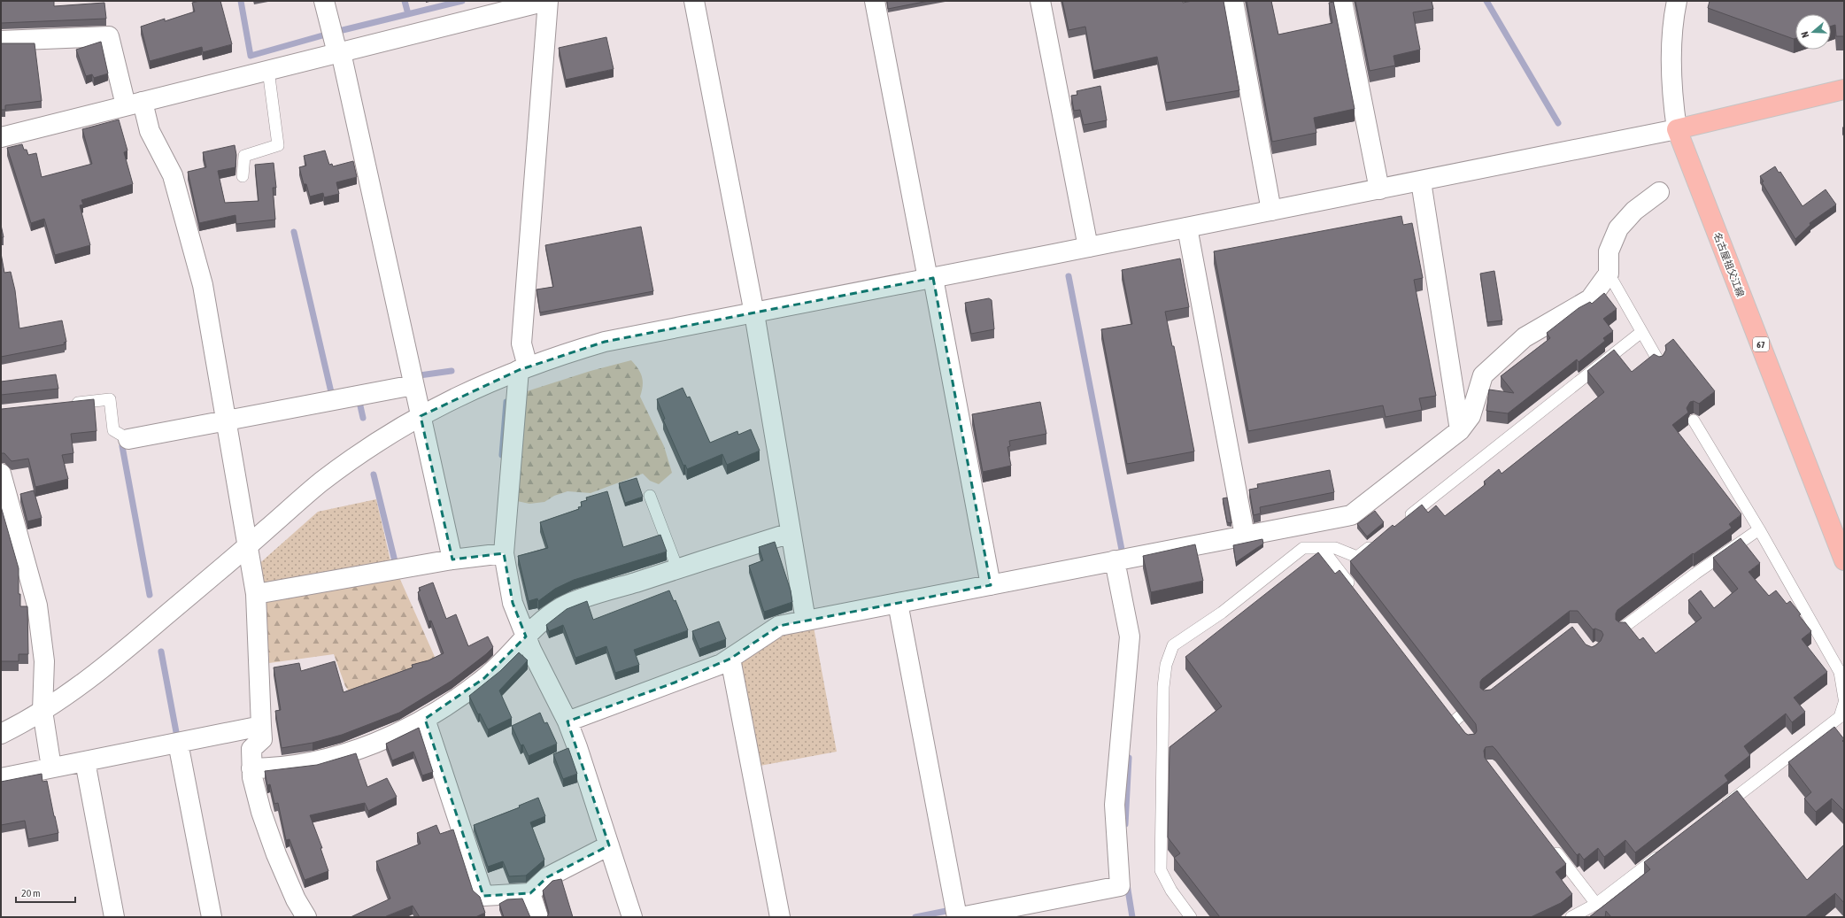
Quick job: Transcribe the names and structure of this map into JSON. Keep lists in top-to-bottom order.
{
  "streets": {
    "main road": ["名古屋祖父江線", "67"]
  },
  "scale_bar": "20 m",
  "north": "left"
}
